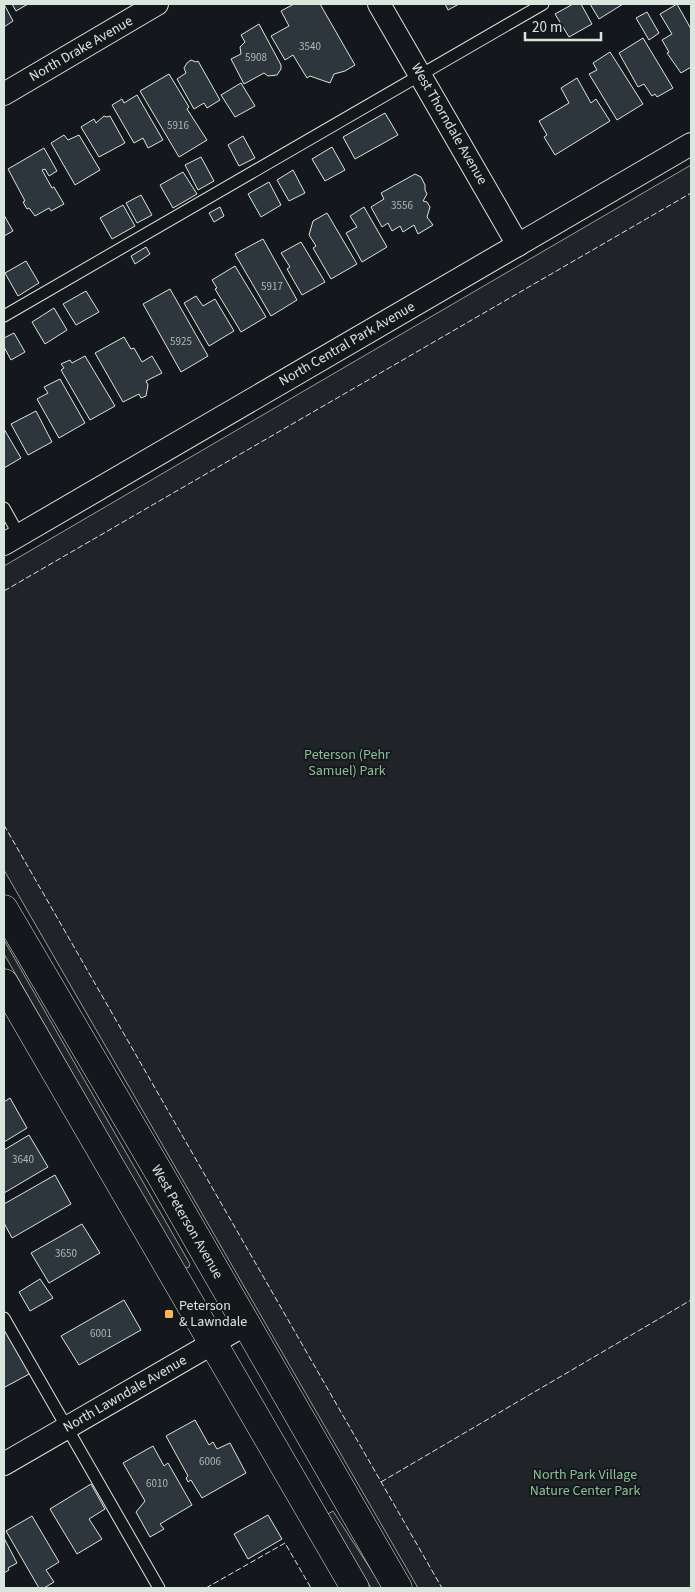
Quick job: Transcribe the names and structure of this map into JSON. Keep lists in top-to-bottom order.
{
  "streets": {
    "main road": ["West Peterson Avenue"],
    "street": [
      "North Drake Avenue",
      "West Thorndale Avenue",
      "North Central Park Avenue",
      "North Lawndale Avenue"
    ]
  },
  "crossings": [
    ["West Thorndale Avenue", "North Central Park Avenue"],
    ["West Peterson Avenue", "North Lawndale Avenue"]
  ],
  "parks": ["Peterson (Pehr Samuel) Park", "North Park Village Nature Center Park"],
  "places": {
    "transit": ["Peterson & Lawndale"]
  },
  "house_numbers": [
    "3540",
    "5908",
    "5916",
    "3556",
    "5917",
    "5925",
    "3640",
    "3650",
    "6001",
    "6006",
    "6010"
  ],
  "scale_bar": "20 m"
}
